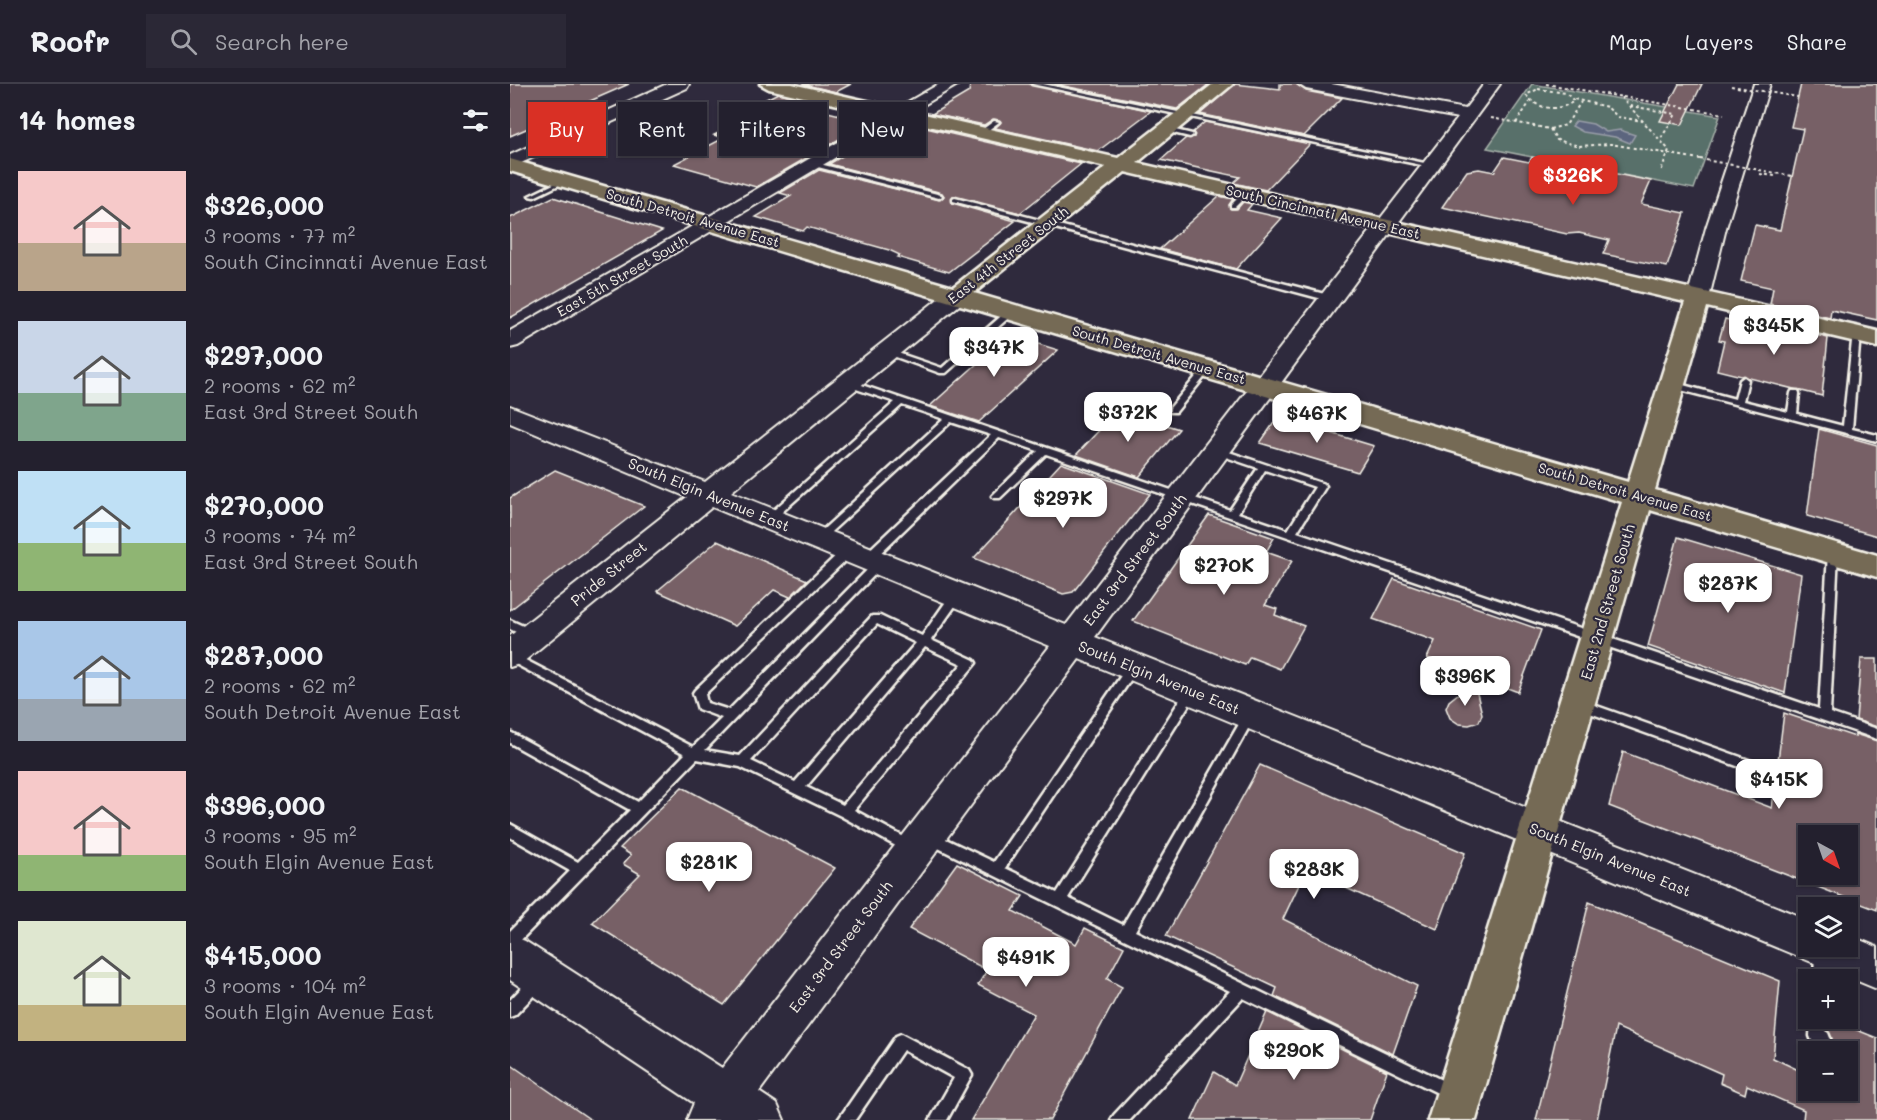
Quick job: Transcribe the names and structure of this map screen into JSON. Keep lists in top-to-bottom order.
{
  "streets": {
    "main road": [
      "South Cincinnati Avenue East",
      "South Detroit Avenue East",
      "East 4th Street South",
      "East 2nd Street South"
    ],
    "street": [
      "East 5th Street South",
      "South Elgin Avenue East",
      "East 3rd Street South",
      "Pride Street"
    ]
  },
  "crossings": [
    ["South Cincinnati Avenue East", "East 4th Street South"],
    ["South Cincinnati Avenue East", "East 3rd Street South"],
    ["South Cincinnati Avenue East", "East 2nd Street South"],
    ["South Detroit Avenue East", "East 4th Street South"],
    ["South Detroit Avenue East", "East 5th Street South"],
    ["South Detroit Avenue East", "East 3rd Street South"],
    ["South Detroit Avenue East", "East 2nd Street South"],
    ["East 4th Street South", "South Elgin Avenue East"],
    ["East 4th Street South", "Pride Street"],
    ["South Elgin Avenue East", "East 3rd Street South"],
    ["South Elgin Avenue East", "Pride Street"],
    ["South Elgin Avenue East", "East 2nd Street South"]
  ],
  "north": "bottom right",
  "page": {
    "header": "Roofr",
    "search": "Search here",
    "nav": ["Map", "Layers", "Share"],
    "heading": "14 homes",
    "chip": [
      "Buy",
      "Rent",
      "Filters",
      "New"
    ],
    "price": [
      "$326K",
      "$345K",
      "$347K",
      "$372K",
      "$467K",
      "$297K",
      "$270K",
      "$287K",
      "$396K",
      "$415K",
      "$281K",
      "$283K",
      "$491K",
      "$290K"
    ],
    "list": [
      {
        "name": "$326,000",
        "note": "3 rooms · 77 m² · South Cincinnati Avenue East"
      },
      {
        "name": "$297,000",
        "note": "2 rooms · 62 m² · East 3rd Street South"
      },
      {
        "name": "$270,000",
        "note": "3 rooms · 74 m² · East 3rd Street South"
      },
      {
        "name": "$287,000",
        "note": "2 rooms · 62 m² · South Detroit Avenue East"
      },
      {
        "name": "$396,000",
        "note": "3 rooms · 95 m² · South Elgin Avenue East"
      },
      {
        "name": "$415,000",
        "note": "3 rooms · 104 m² · South Elgin Avenue East"
      }
    ],
    "map_buttons": ["+", "−"]
  }
}
